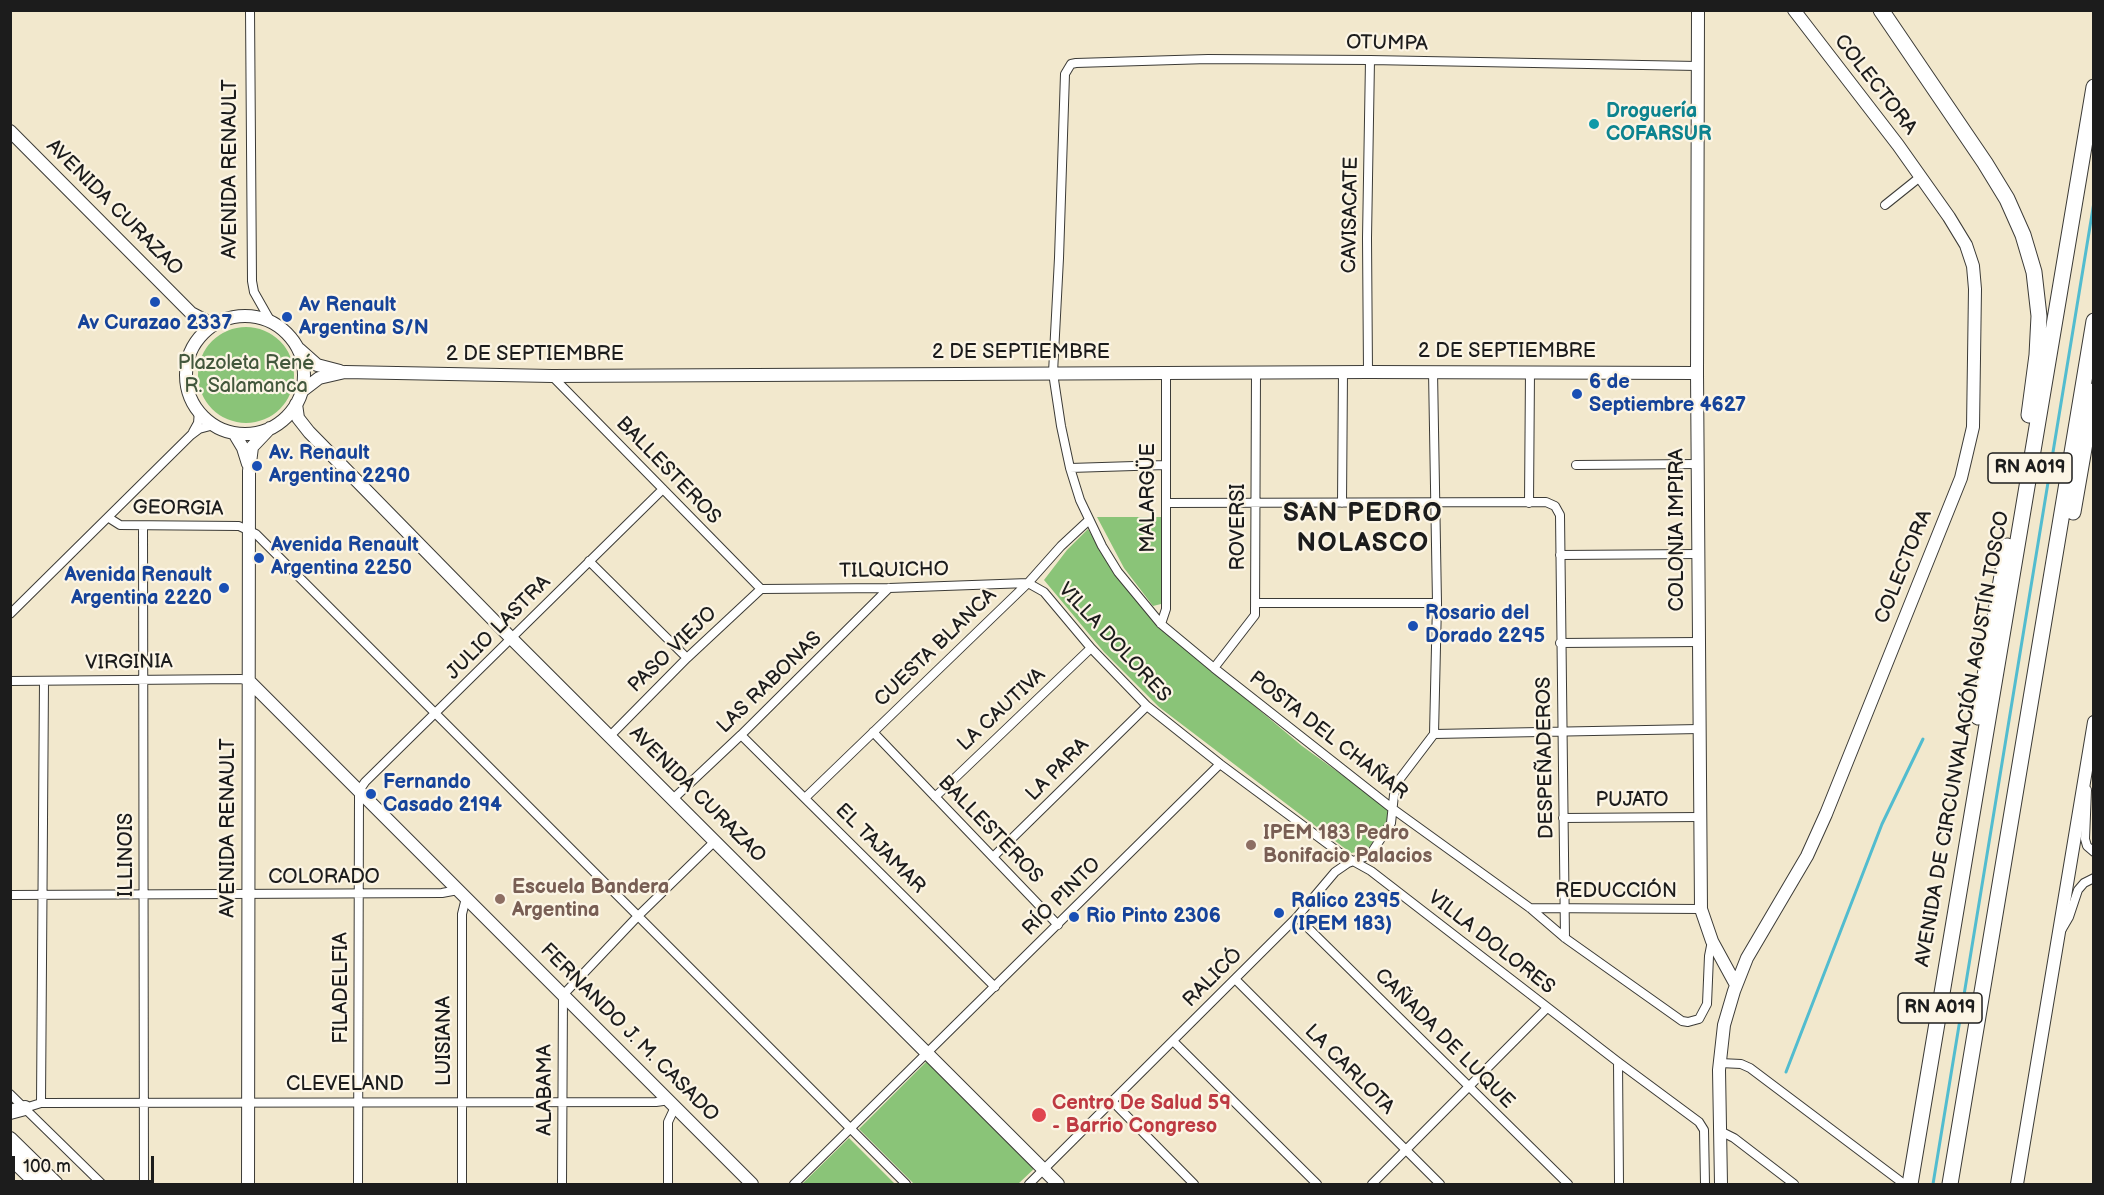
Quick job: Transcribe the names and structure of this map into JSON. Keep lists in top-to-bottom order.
{
  "streets": {
    "highway": ["RN A019", "AVENIDA DE CIRCUNVALACIÓN AGUSTÍN TOSCO"],
    "street": [
      "OTUMPA",
      "COLECTORA",
      "AVENIDA RENAULT",
      "AVENIDA CURAZAO",
      "CAVISACATE",
      "2 DE SEPTIEMBRE",
      "BALLESTEROS",
      "MALARGÜE",
      "GEORGIA",
      "ROVERSI",
      "COLONIA IMPIRA",
      "TILQUICHO",
      "JULIO LASTRA",
      "VILLA DOLORES",
      "CUESTA BLANCA",
      "PASO VIEJO",
      "VIRGINIA",
      "LAS RABONAS",
      "LA CAUTIVA",
      "POSTA DEL CHAÑAR",
      "DESPEÑADEROS",
      "LA PARA",
      "PUJATO",
      "EL TAJAMAR",
      "ILLINOIS",
      "COLORADO",
      "REDUCCIÓN",
      "RÍO PINTO",
      "RALICÓ",
      "FILADELFIA",
      "FERNANDO J. M. CASADO",
      "CAÑADA DE LUQUE",
      "LUISIANA",
      "LA CARLOTA",
      "CLEVELAND",
      "ALABAMA"
    ]
  },
  "crossings": [
    ["OTUMPA", "CAVISACATE"],
    ["OTUMPA", "COLONIA IMPIRA"],
    ["OTUMPA", "POSTA DEL CHAÑAR"],
    ["COLECTORA", "COLONIA IMPIRA"],
    ["AVENIDA RENAULT", "AVENIDA CURAZAO"],
    ["AVENIDA RENAULT", "2 DE SEPTIEMBRE"],
    ["AVENIDA RENAULT", "GEORGIA"],
    ["AVENIDA RENAULT", "VIRGINIA"],
    ["AVENIDA RENAULT", "COLORADO"],
    ["AVENIDA RENAULT", "FERNANDO J. M. CASADO"],
    ["AVENIDA RENAULT", "CLEVELAND"],
    ["AVENIDA CURAZAO", "2 DE SEPTIEMBRE"],
    ["AVENIDA CURAZAO", "JULIO LASTRA"],
    ["AVENIDA CURAZAO", "PASO VIEJO"],
    ["AVENIDA CURAZAO", "LAS RABONAS"],
    ["AVENIDA CURAZAO", "RÍO PINTO"],
    ["AVENIDA CURAZAO", "RALICÓ"],
    ["CAVISACATE", "2 DE SEPTIEMBRE"],
    ["2 DE SEPTIEMBRE", "BALLESTEROS"],
    ["2 DE SEPTIEMBRE", "MALARGÜE"],
    ["2 DE SEPTIEMBRE", "ROVERSI"],
    ["2 DE SEPTIEMBRE", "COLONIA IMPIRA"],
    ["2 DE SEPTIEMBRE", "POSTA DEL CHAÑAR"],
    ["BALLESTEROS", "TILQUICHO"],
    ["BALLESTEROS", "JULIO LASTRA"],
    ["BALLESTEROS", "CUESTA BLANCA"],
    ["BALLESTEROS", "PASO VIEJO"],
    ["BALLESTEROS", "LA CAUTIVA"],
    ["BALLESTEROS", "LA PARA"],
    ["BALLESTEROS", "RÍO PINTO"],
    ["MALARGÜE", "POSTA DEL CHAÑAR"],
    ["GEORGIA", "ILLINOIS"],
    ["ROVERSI", "POSTA DEL CHAÑAR"],
    ["COLONIA IMPIRA", "POSTA DEL CHAÑAR"],
    ["COLONIA IMPIRA", "PUJATO"],
    ["COLONIA IMPIRA", "REDUCCIÓN"],
    ["TILQUICHO", "VILLA DOLORES"],
    ["TILQUICHO", "CUESTA BLANCA"],
    ["TILQUICHO", "PASO VIEJO"],
    ["TILQUICHO", "LAS RABONAS"],
    ["JULIO LASTRA", "FILADELFIA"],
    ["JULIO LASTRA", "FERNANDO J. M. CASADO"],
    ["VILLA DOLORES", "CUESTA BLANCA"],
    ["VILLA DOLORES", "LA CAUTIVA"],
    ["VILLA DOLORES", "LA PARA"],
    ["VILLA DOLORES", "RÍO PINTO"],
    ["VILLA DOLORES", "RALICÓ"],
    ["CUESTA BLANCA", "POSTA DEL CHAÑAR"],
    ["CUESTA BLANCA", "EL TAJAMAR"],
    ["VIRGINIA", "ILLINOIS"],
    ["VIRGINIA", "FERNANDO J. M. CASADO"],
    ["LAS RABONAS", "EL TAJAMAR"],
    ["POSTA DEL CHAÑAR", "DESPEÑADEROS"],
    ["POSTA DEL CHAÑAR", "REDUCCIÓN"],
    ["POSTA DEL CHAÑAR", "RALICÓ"],
    ["DESPEÑADEROS", "PUJATO"],
    ["DESPEÑADEROS", "REDUCCIÓN"],
    ["EL TAJAMAR", "RÍO PINTO"],
    ["ILLINOIS", "COLORADO"],
    ["ILLINOIS", "CLEVELAND"],
    ["COLORADO", "FILADELFIA"],
    ["COLORADO", "FERNANDO J. M. CASADO"],
    ["COLORADO", "LUISIANA"],
    ["RALICÓ", "CAÑADA DE LUQUE"],
    ["RALICÓ", "LA CARLOTA"],
    ["FILADELFIA", "FERNANDO J. M. CASADO"],
    ["FILADELFIA", "CLEVELAND"],
    ["FERNANDO J. M. CASADO", "LUISIANA"],
    ["FERNANDO J. M. CASADO", "CLEVELAND"],
    ["FERNANDO J. M. CASADO", "ALABAMA"],
    ["LUISIANA", "CLEVELAND"],
    ["CLEVELAND", "ALABAMA"]
  ],
  "districts": ["SAN PEDRO NOLASCO"],
  "parks": ["Plazoleta René R. Salamanca"],
  "places": [
    "Droguería COFARSUR",
    "Av Curazao 2337",
    "Av Renault Argentina S/N",
    "6 de Septiembre 4627",
    "Av. Renault Argentina 2290",
    "Avenida Renault Argentina 2250",
    "Avenida Renault Argentina 2220",
    "Rosario del Dorado 2295",
    "Fernando Casado 2194",
    "IPEM 183 Pedro Bonifacio Palacios",
    "Escuela Bandera Argentina",
    "Ralico 2395 (IPEM 183)",
    "Rio Pinto 2306",
    "Centro De Salud 59 - Barrio Congreso"
  ],
  "scale_bar": "100 m"
}
